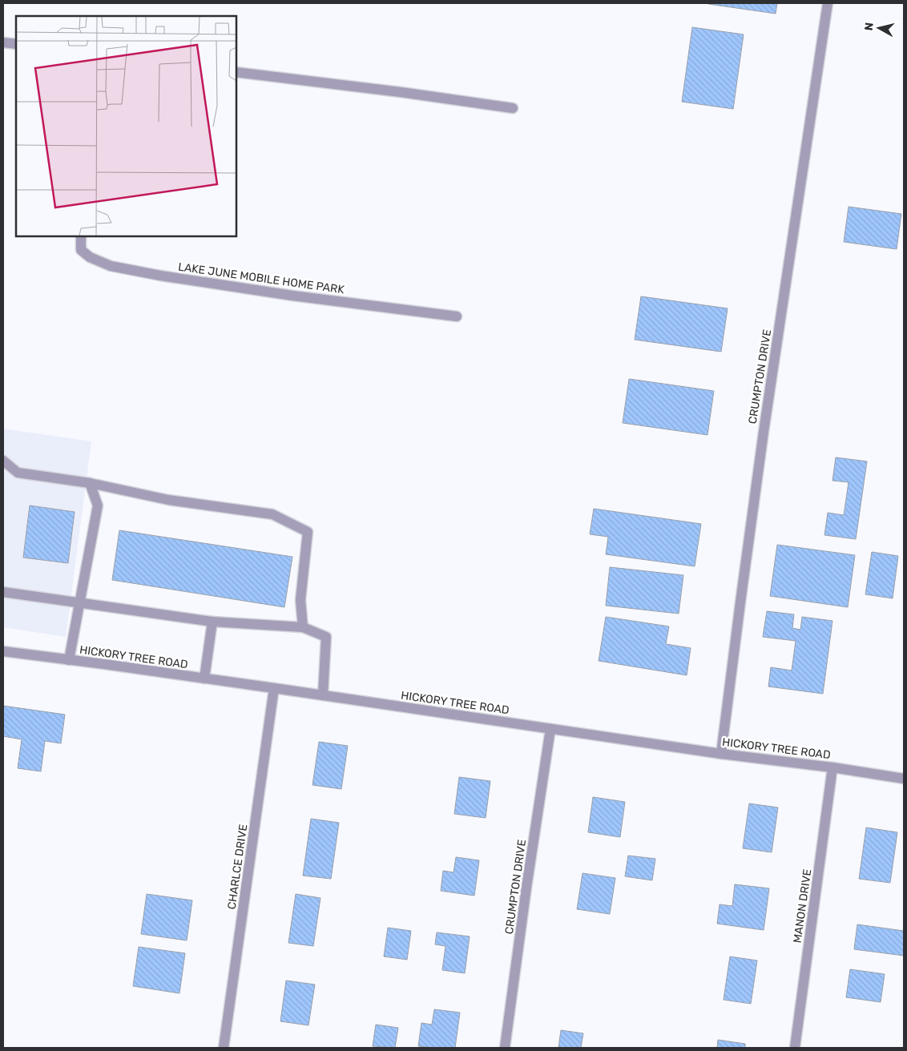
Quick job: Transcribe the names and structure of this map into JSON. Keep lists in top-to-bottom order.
{
  "streets": {
    "street": [
      "LAKE JUNE MOBILE HOME PARK",
      "CRUMPTON DRIVE",
      "HICKORY TREE ROAD",
      "CHARLCE DRIVE",
      "MANON DRIVE"
    ]
  },
  "crossings": [
    ["CRUMPTON DRIVE", "HICKORY TREE ROAD"],
    ["HICKORY TREE ROAD", "CHARLCE DRIVE"],
    ["HICKORY TREE ROAD", "MANON DRIVE"]
  ],
  "north": "left"
}
